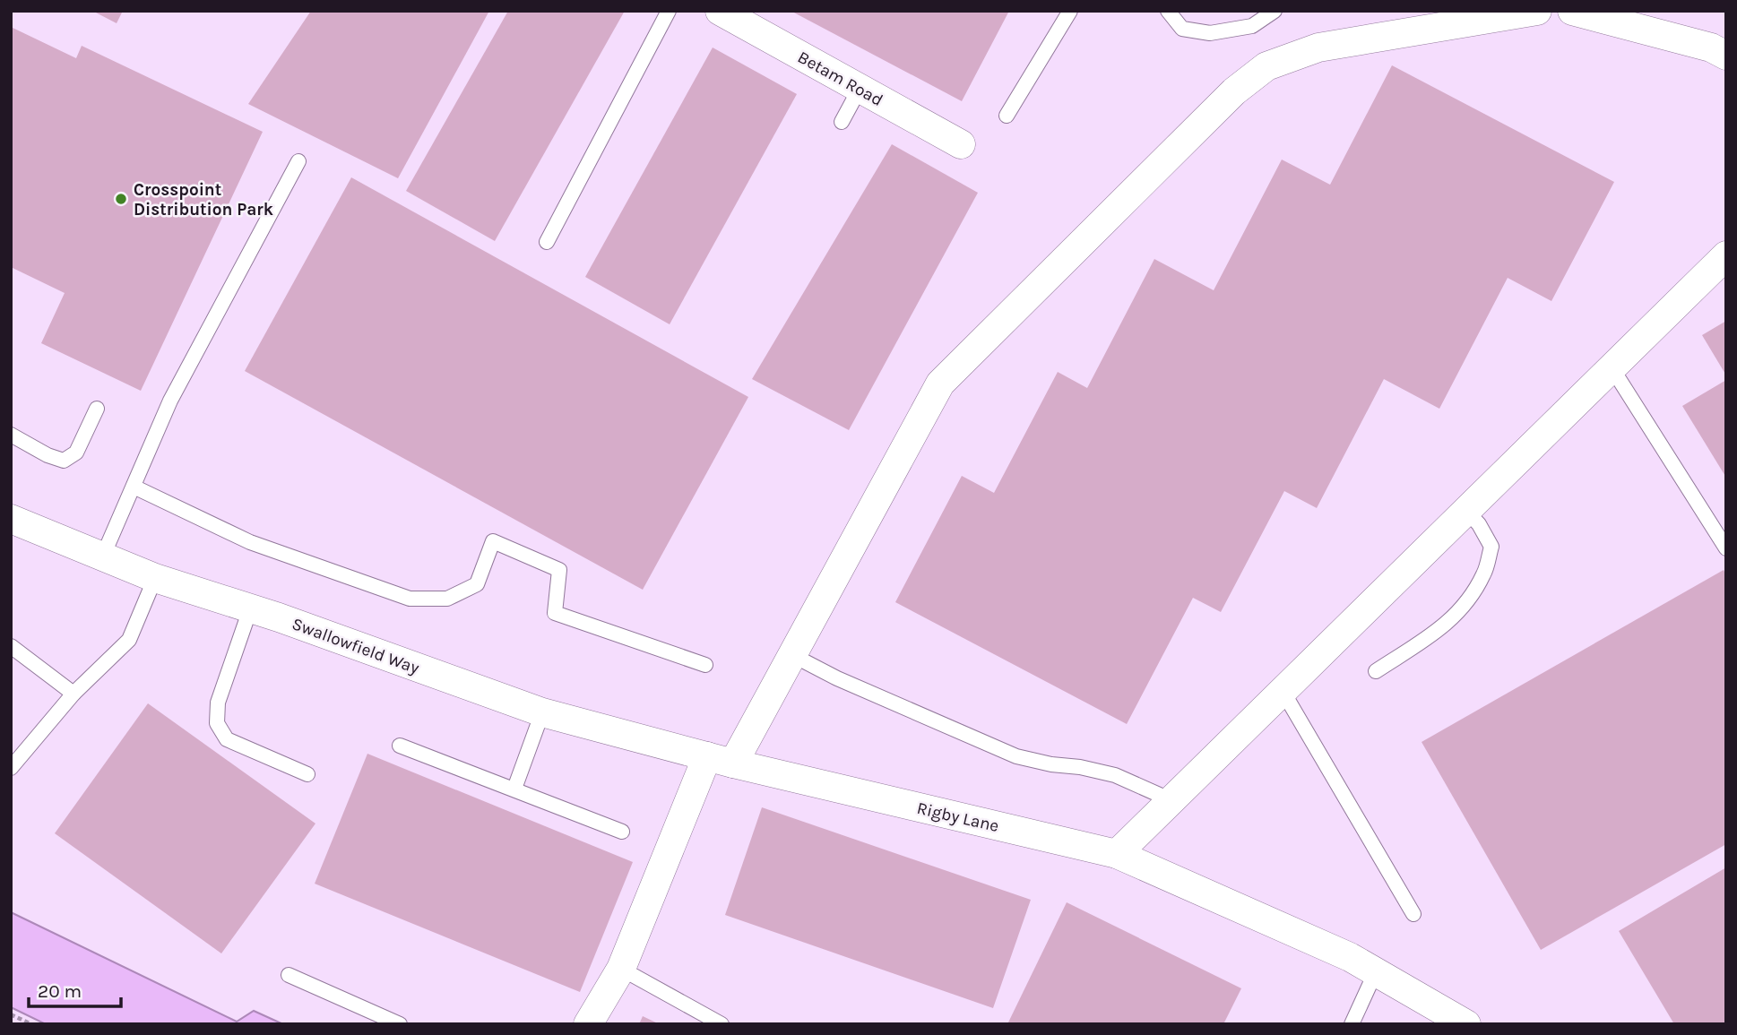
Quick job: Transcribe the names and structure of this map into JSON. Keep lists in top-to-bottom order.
{
  "streets": {
    "street": ["Betam Road", "Swallowfield Way", "Rigby Lane"]
  },
  "crossings": [
    ["Swallowfield Way", "Rigby Lane"]
  ],
  "places": ["Crosspoint Distribution Park"],
  "scale_bar": "20 m"
}
